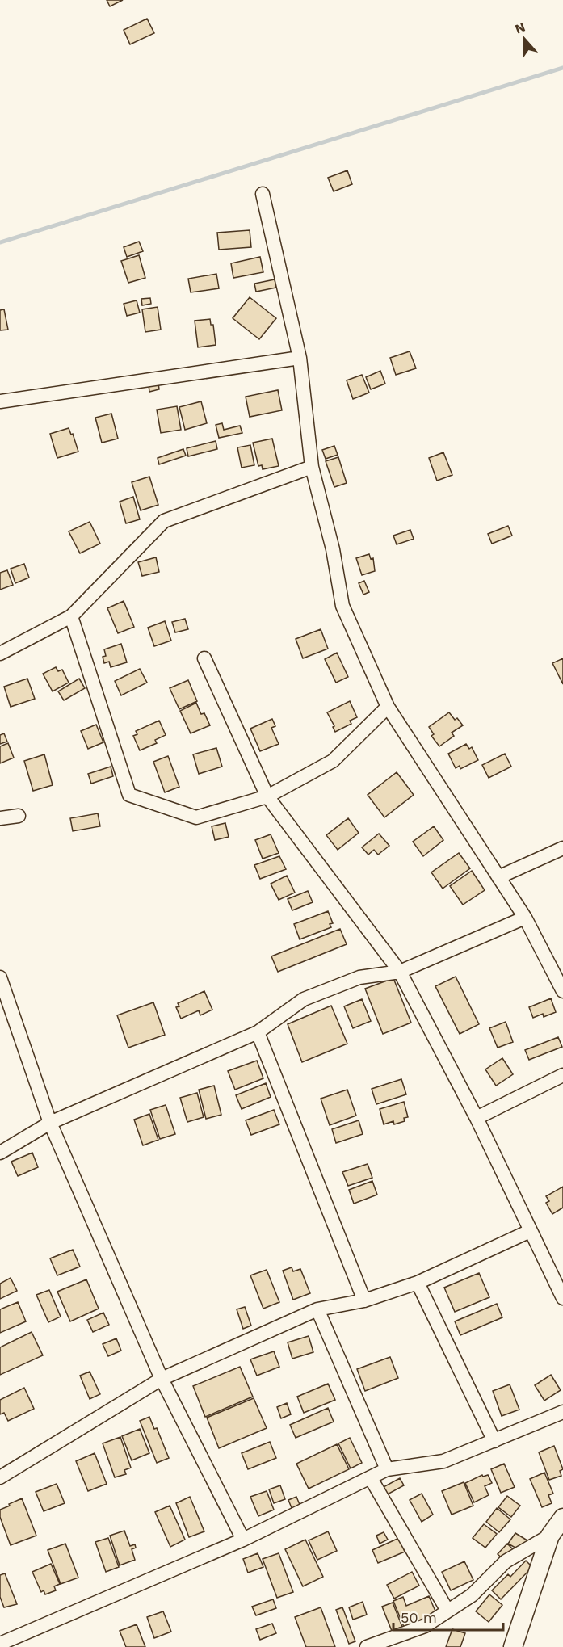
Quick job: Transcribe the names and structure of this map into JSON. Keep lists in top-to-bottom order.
{
  "scale_bar": "50 m",
  "north": "top"
}
